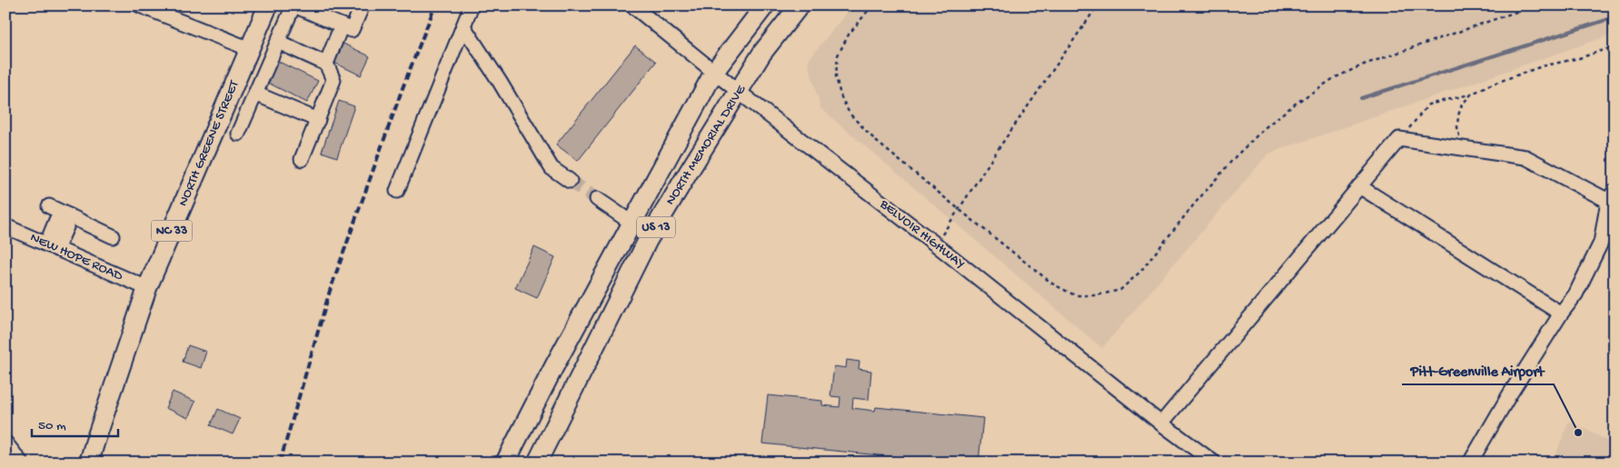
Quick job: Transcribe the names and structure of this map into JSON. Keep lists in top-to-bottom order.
{
  "streets": {
    "main road": [
      "NORTH GREENE STREET",
      "NORTH MEMORIAL DRIVE",
      "US 13",
      "NC 33"
    ],
    "street": ["BELVOIR HIGHWAY", "NEW HOPE ROAD"]
  },
  "crossings": [
    ["NORTH GREENE STREET", "NEW HOPE ROAD"],
    ["NORTH MEMORIAL DRIVE", "BELVOIR HIGHWAY"]
  ],
  "places": ["Pitt-Greenville Airport"],
  "scale_bar": "50 m"
}
